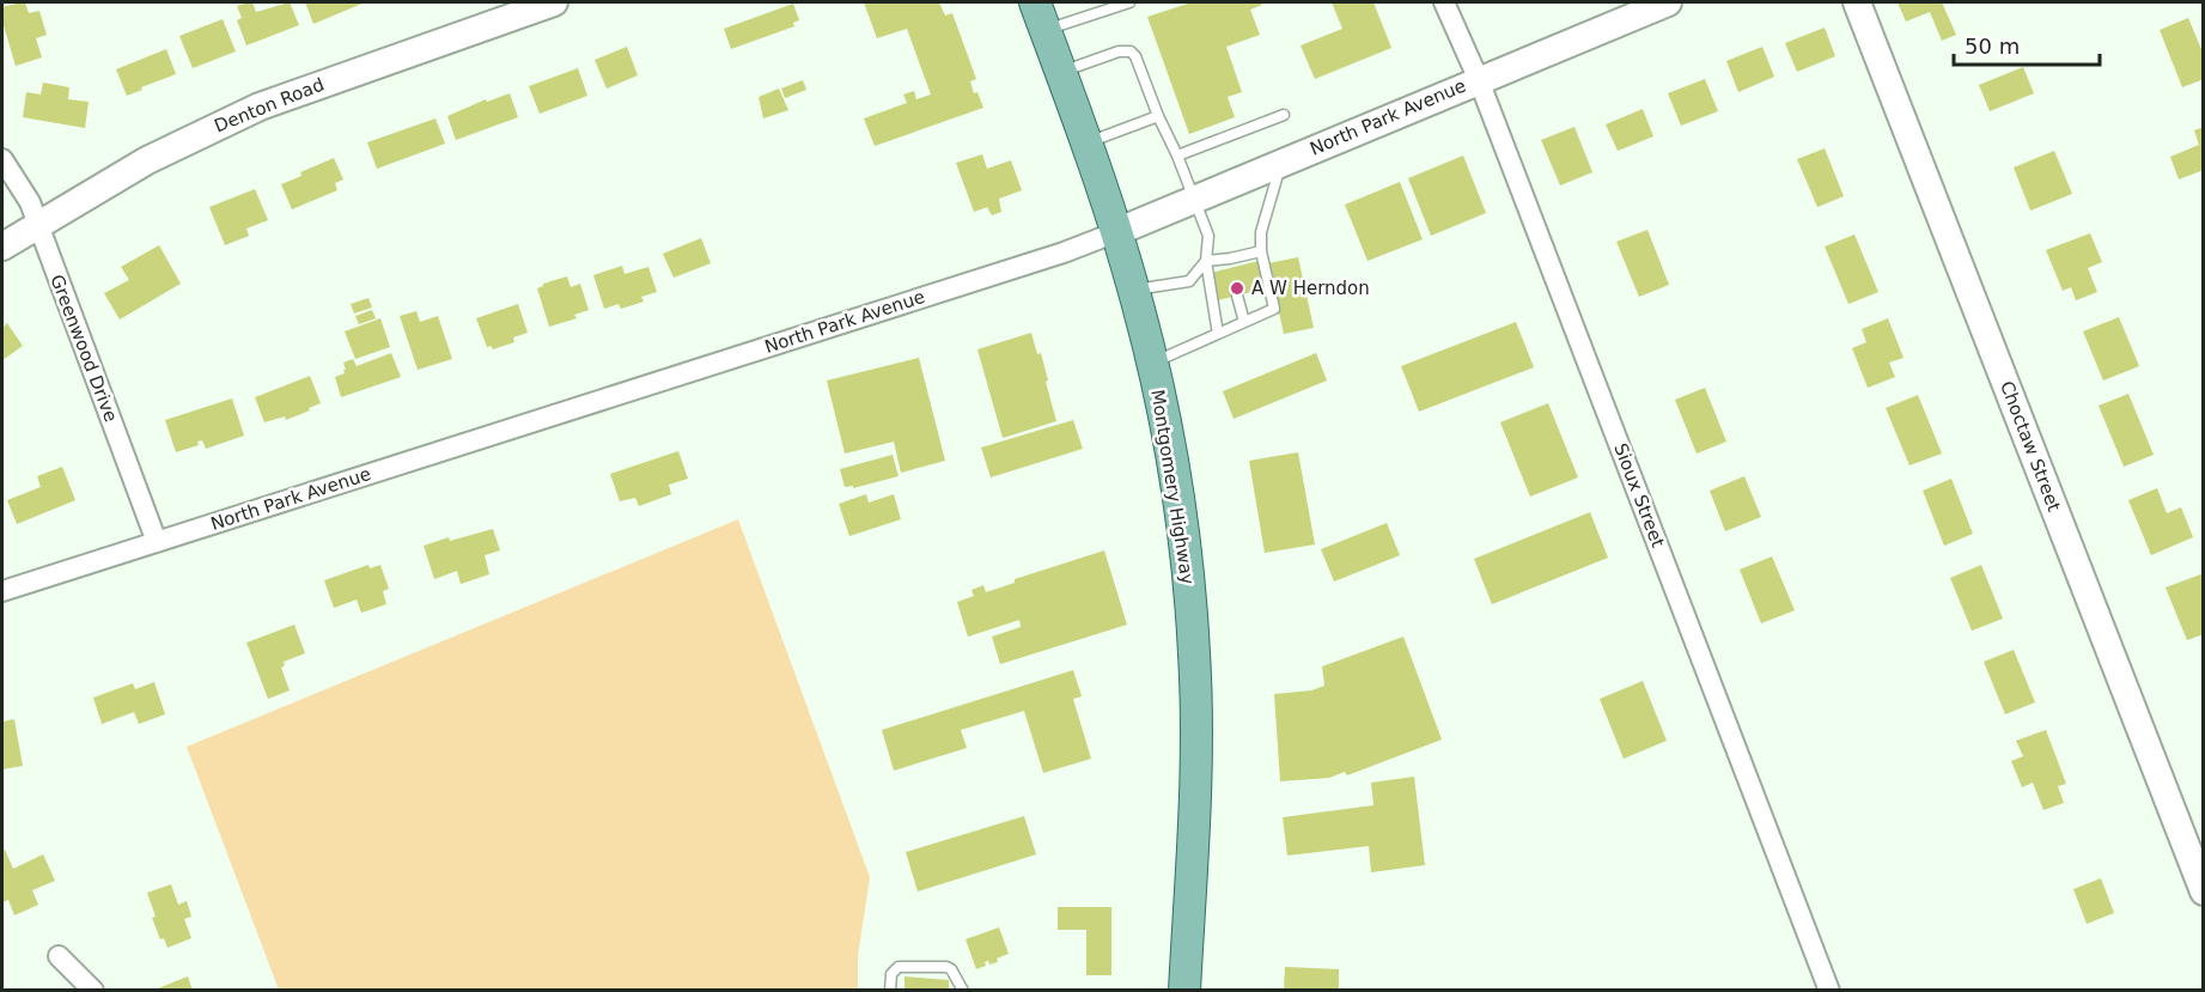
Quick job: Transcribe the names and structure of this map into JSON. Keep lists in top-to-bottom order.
{
  "streets": {
    "main road": ["Montgomery Highway"],
    "street": [
      "Denton Road",
      "North Park Avenue",
      "Greenwood Drive",
      "Choctaw Street",
      "Sioux Street"
    ]
  },
  "crossings": [
    ["Denton Road", "Greenwood Drive"],
    ["North Park Avenue", "Greenwood Drive"],
    ["North Park Avenue", "Montgomery Highway"],
    ["North Park Avenue", "Sioux Street"]
  ],
  "places": ["A W Herndon"],
  "scale_bar": "50 m"
}
